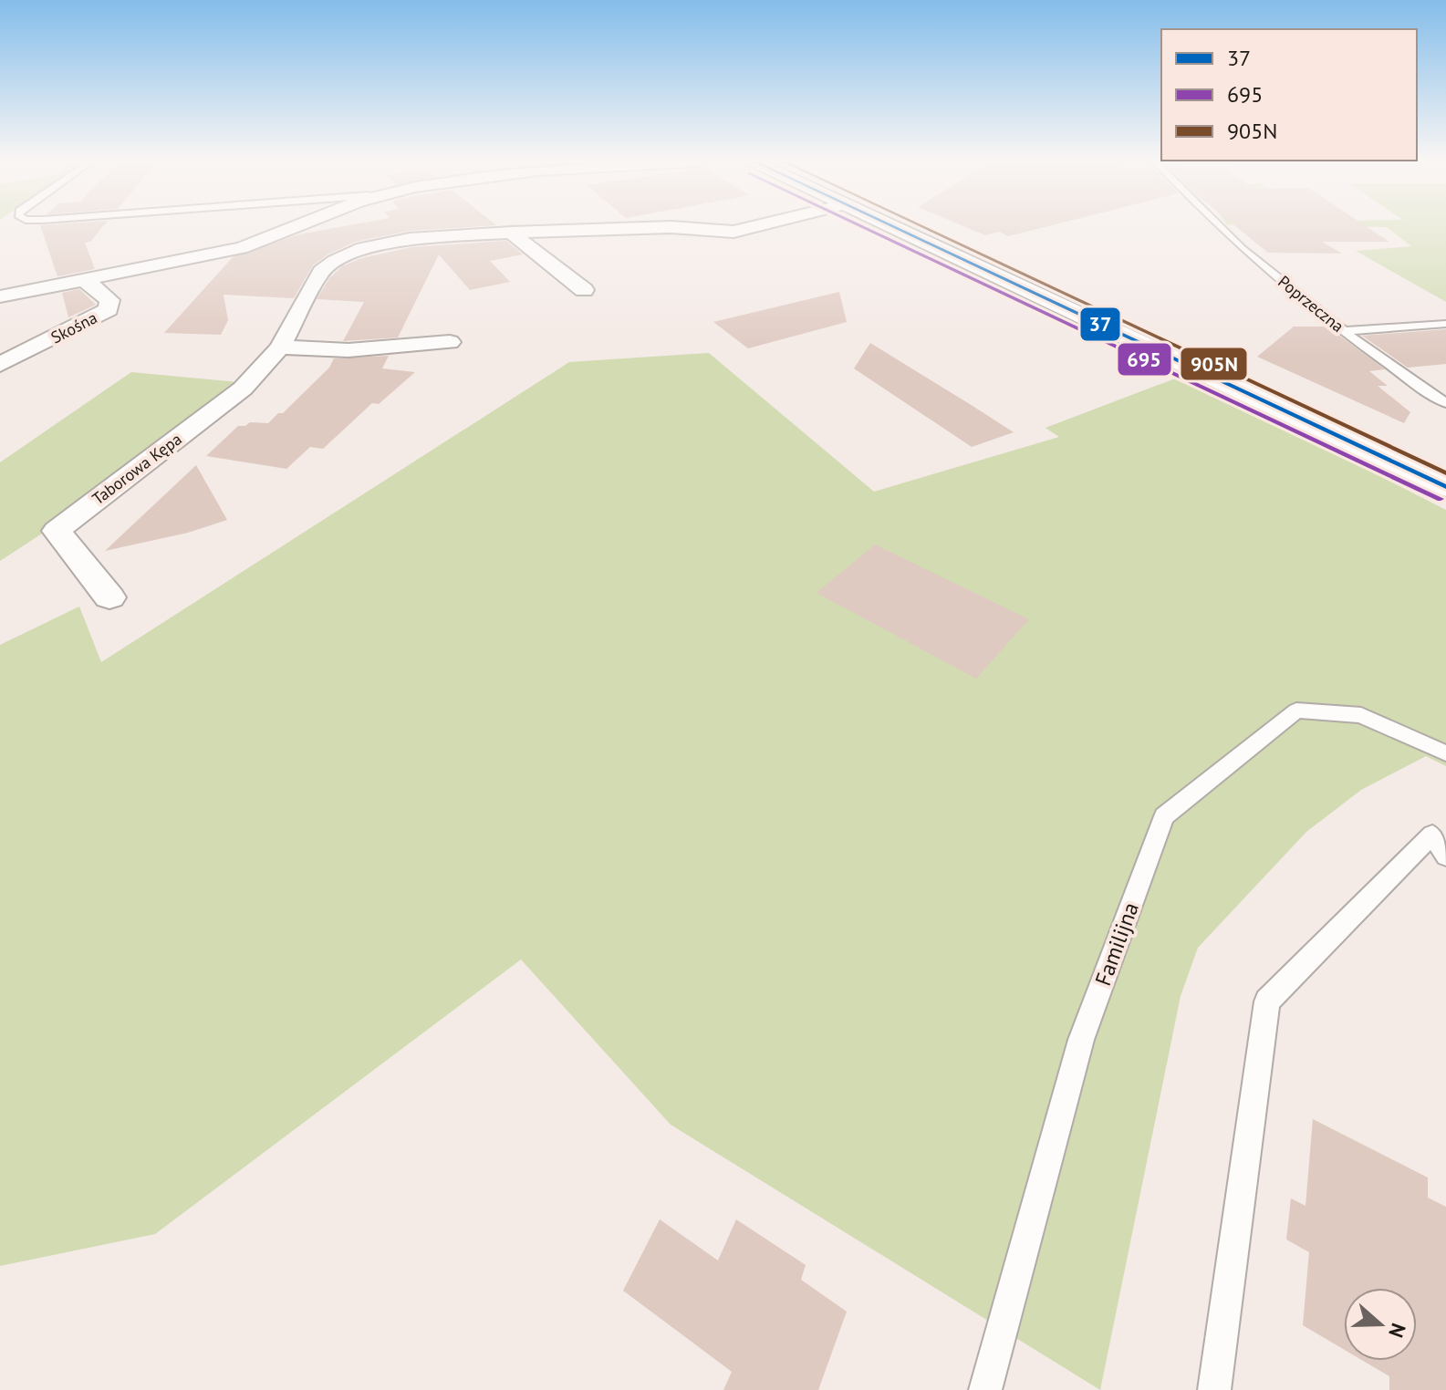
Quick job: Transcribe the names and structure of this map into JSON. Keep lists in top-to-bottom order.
{
  "streets": {
    "street": ["Skośna", "Taborowa Kępa"],
    "lane": ["Poprzeczna", "Familijna"]
  },
  "lines": ["transit line 37", "transit line 695", "transit line 905N"],
  "legend": ["37", "695", "905N"],
  "north": "right"
}
